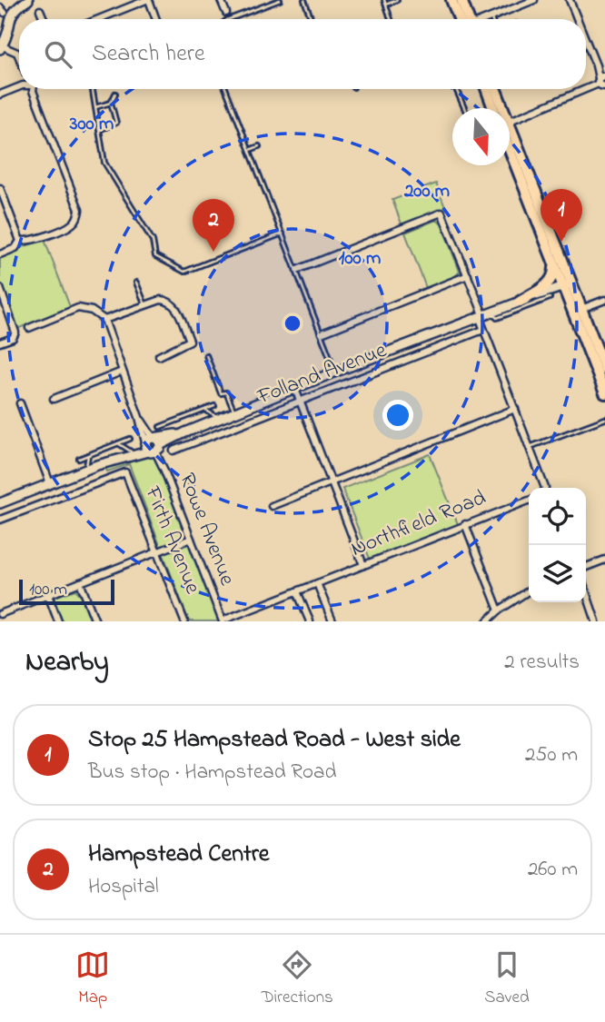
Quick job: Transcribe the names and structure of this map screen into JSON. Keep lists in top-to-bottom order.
{
  "streets": {
    "street": [
      "Folland Avenue",
      "Northfield Road",
      "Rowe Avenue",
      "Firth Avenue"
    ]
  },
  "crossings": [
    ["Folland Avenue", "Rowe Avenue"],
    ["Northfield Road", "Rowe Avenue"]
  ],
  "scale_bar": "100 m",
  "north": "bottom",
  "page": {
    "search": "Search here",
    "pins": ["1", "2"],
    "scale": "100 m",
    "heading": ["Nearby", "2 results"],
    "list": [
      {
        "mark": "1",
        "name": "Stop 25 Hampstead Road - West side",
        "note": "Bus stop · Hampstead Road",
        "value": "250 m"
      },
      {
        "mark": "2",
        "name": "Hampstead Centre",
        "note": "Hospital",
        "value": "260 m"
      }
    ],
    "nav": ["Map", "Directions", "Saved"]
  },
  "rings": ["300 m", "200 m", "100 m"]
}
